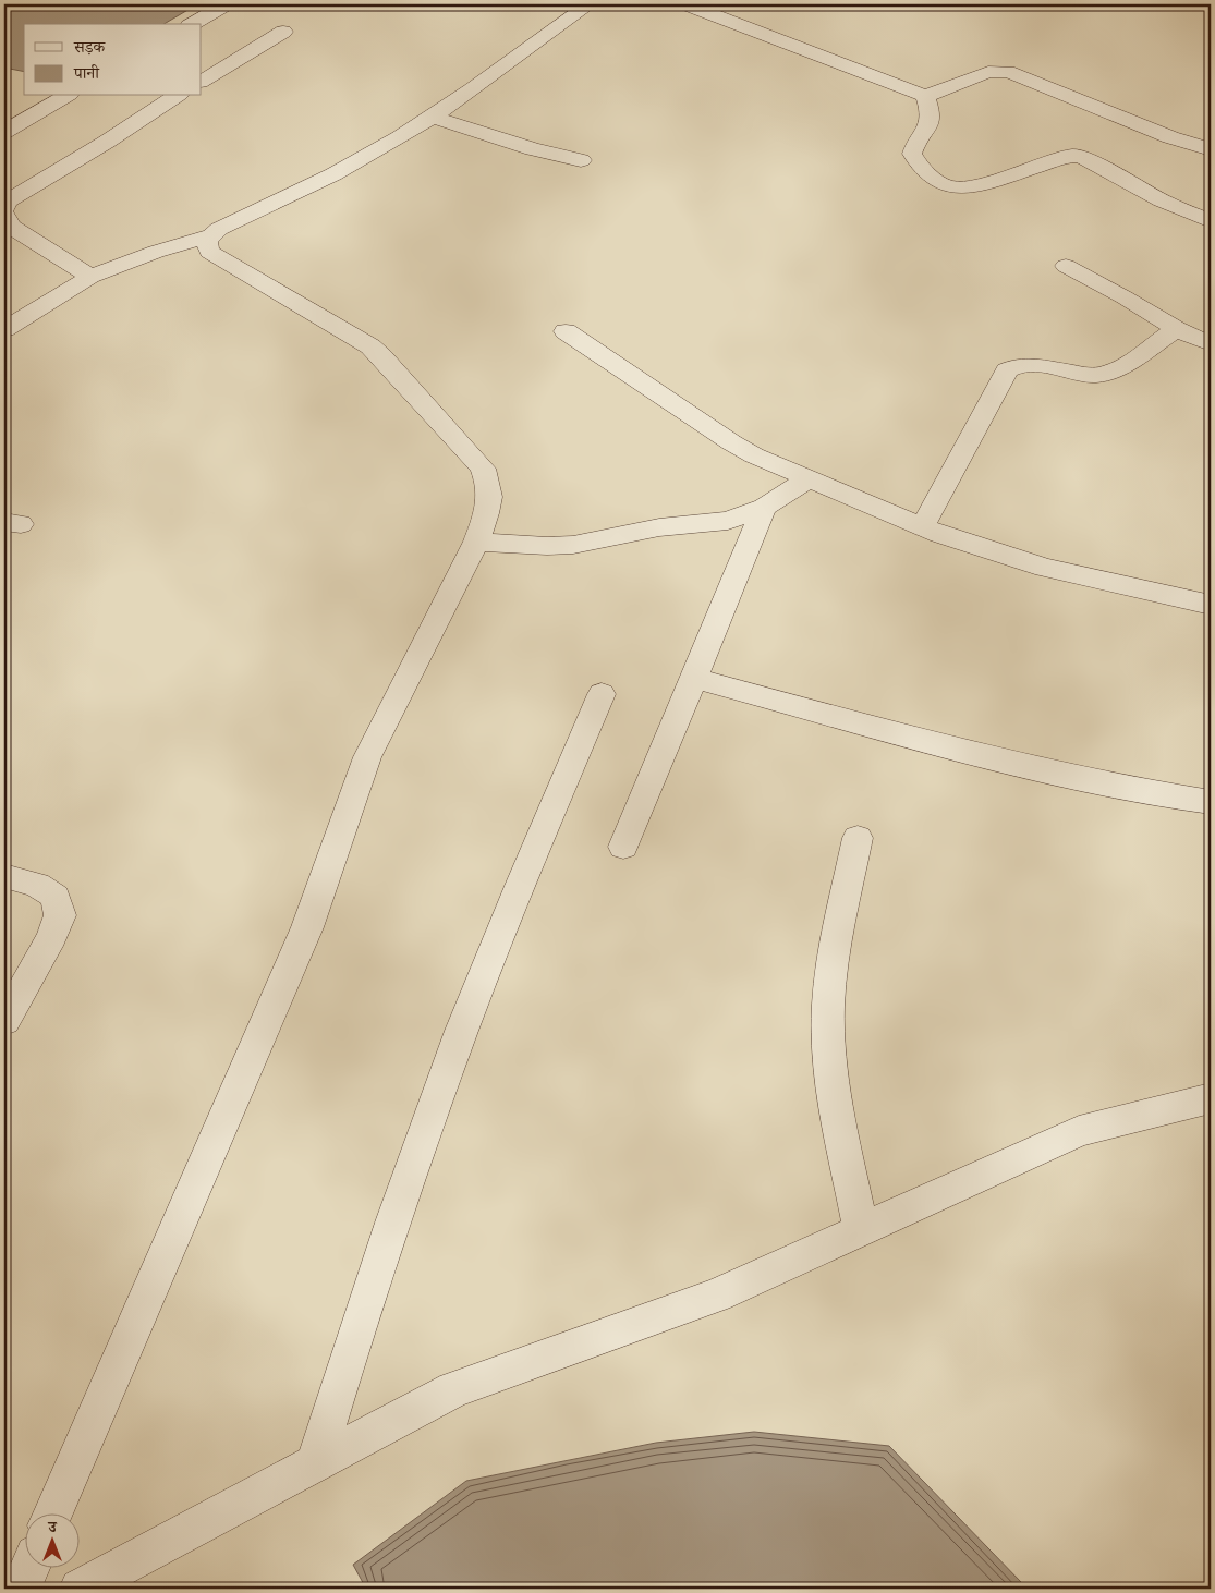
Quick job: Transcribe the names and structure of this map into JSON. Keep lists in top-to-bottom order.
{
  "legend": ["सड़क", "पानी"],
  "north": "top"
}
